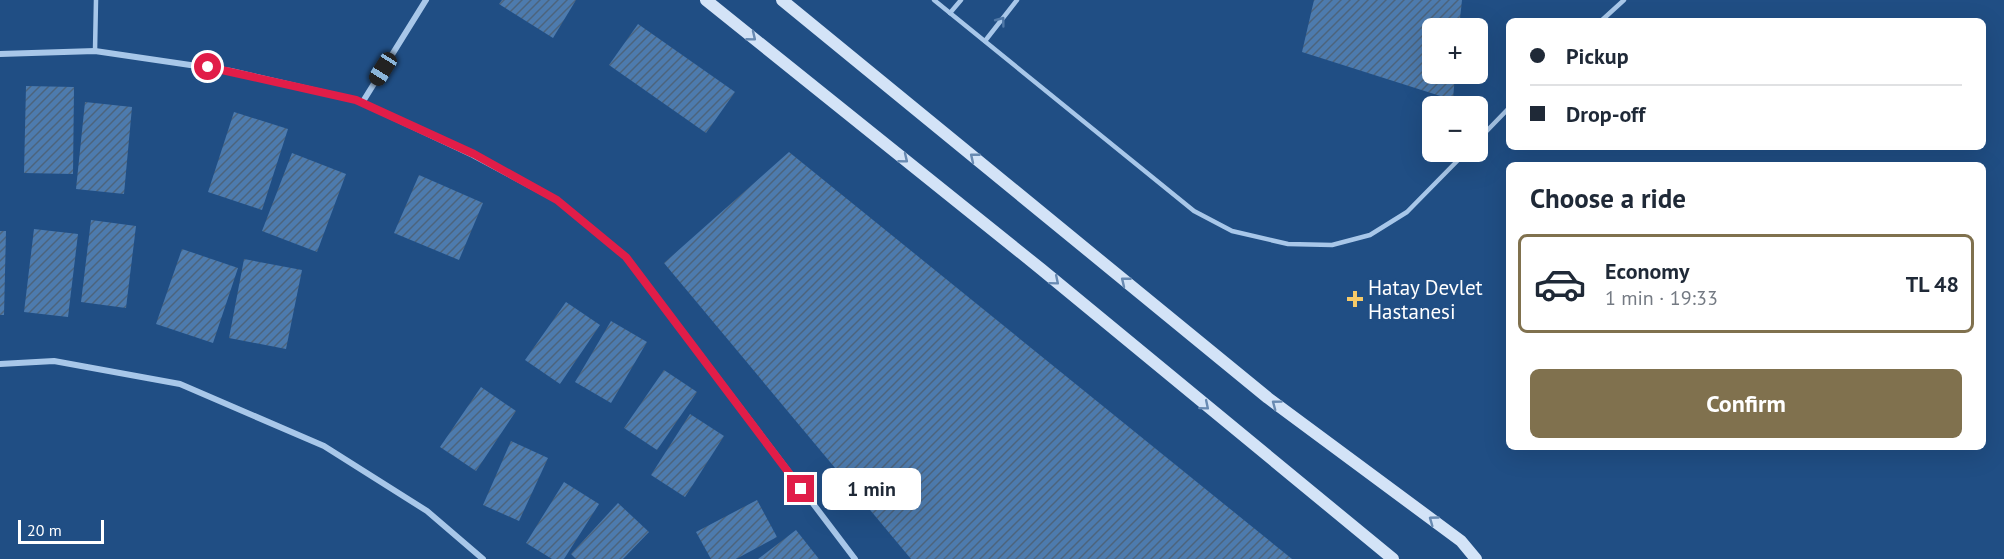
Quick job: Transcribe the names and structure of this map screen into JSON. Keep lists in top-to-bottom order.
{
  "places": {
    "health": ["Hatay Devlet Hastanesi"]
  },
  "scale_bar": "20 m",
  "page": {
    "map_buttons": ["+", "−"],
    "banner": ["Pickup", "Drop-off"],
    "heading": "Choose a ride",
    "list": [
      {
        "name": "Economy",
        "note": "1 min · 19:33",
        "value": "TL 48"
      }
    ],
    "buttons": "Confirm",
    "bubble": "1 min",
    "scale": "20 m"
  }
}
